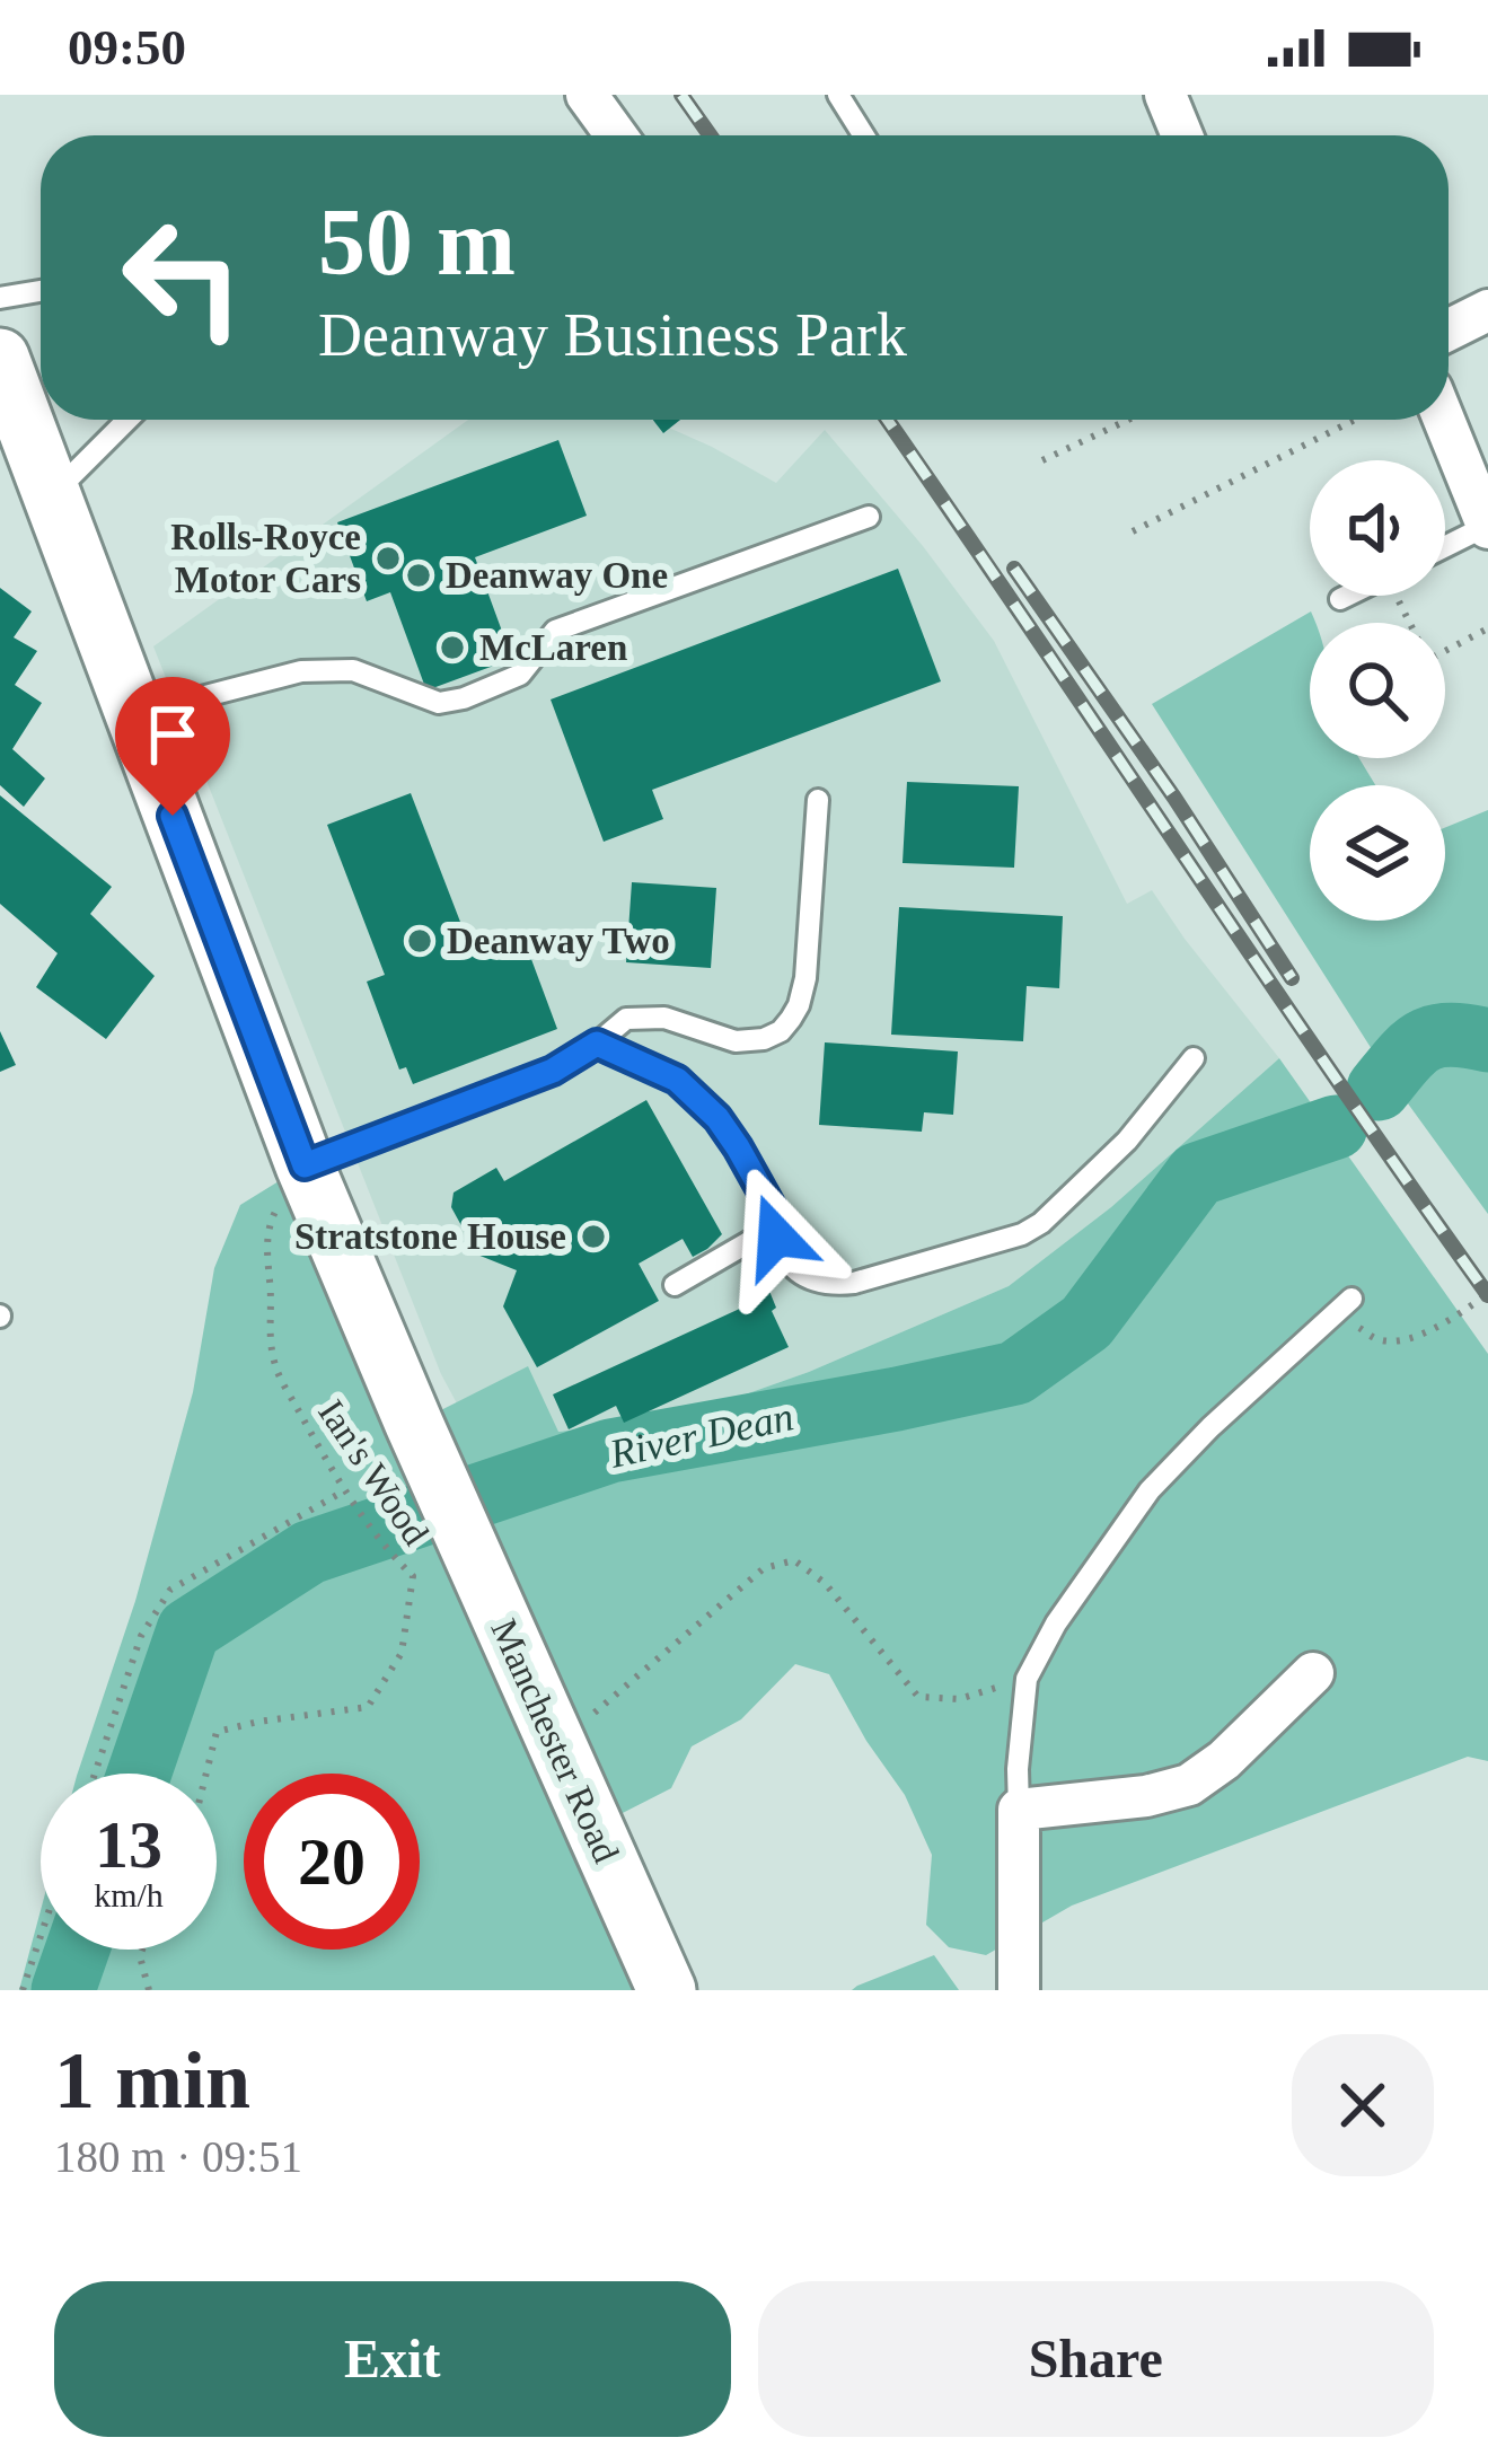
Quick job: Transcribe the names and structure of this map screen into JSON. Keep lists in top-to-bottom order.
{
  "streets": {
    "street": ["Manchester Road"],
    "path": ["Ian's Wood"]
  },
  "crossings": [
    ["Ian's Wood", "Manchester Road"]
  ],
  "water": ["River Dean"],
  "places": [
    "Rolls-Royce Motor Cars",
    "Deanway One",
    "McLaren",
    "Deanway Two",
    "Stratstone House"
  ],
  "page": {
    "status": "09:50",
    "turn": ["50 m", "Deanway Business Park"],
    "speed": "13 km/h",
    "limit": "20",
    "heading": ["1 min", "180 m · 09:51"],
    "buttons": ["Exit", "Share"]
  }
}
